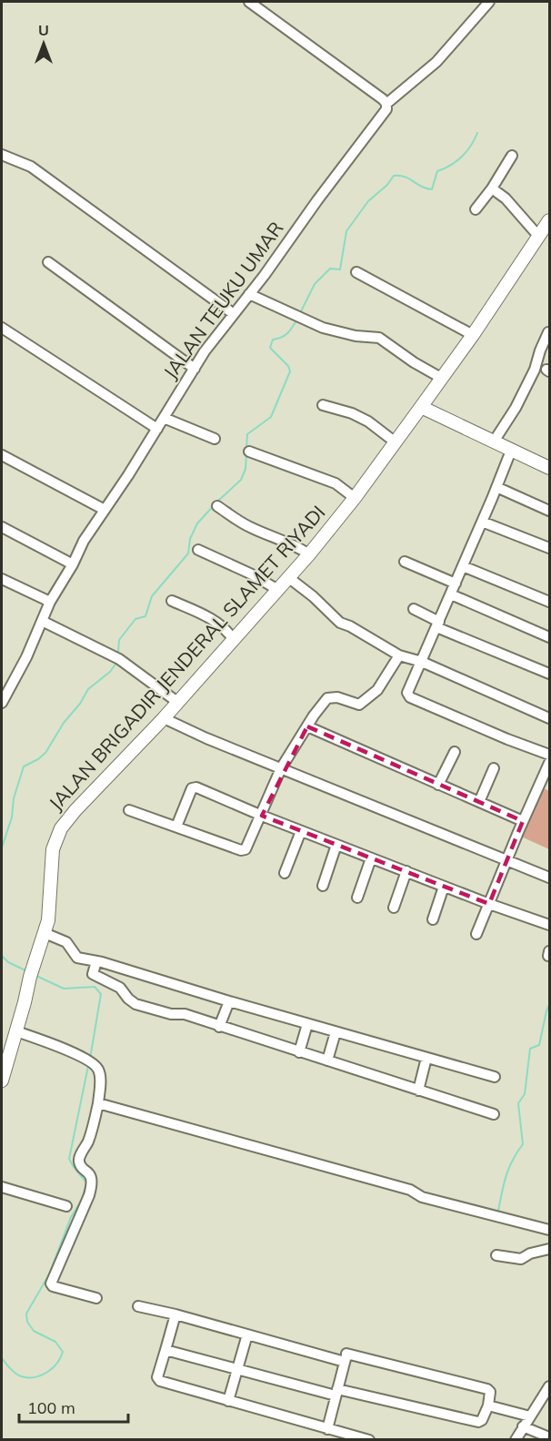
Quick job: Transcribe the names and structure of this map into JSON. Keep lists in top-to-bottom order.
{
  "streets": {
    "main road": ["JALAN BRIGADIR JENDERAL SLAMET RIYADI"],
    "street": ["JALAN TEUKU UMAR"]
  },
  "scale_bar": "100 m",
  "north": "top"
}
